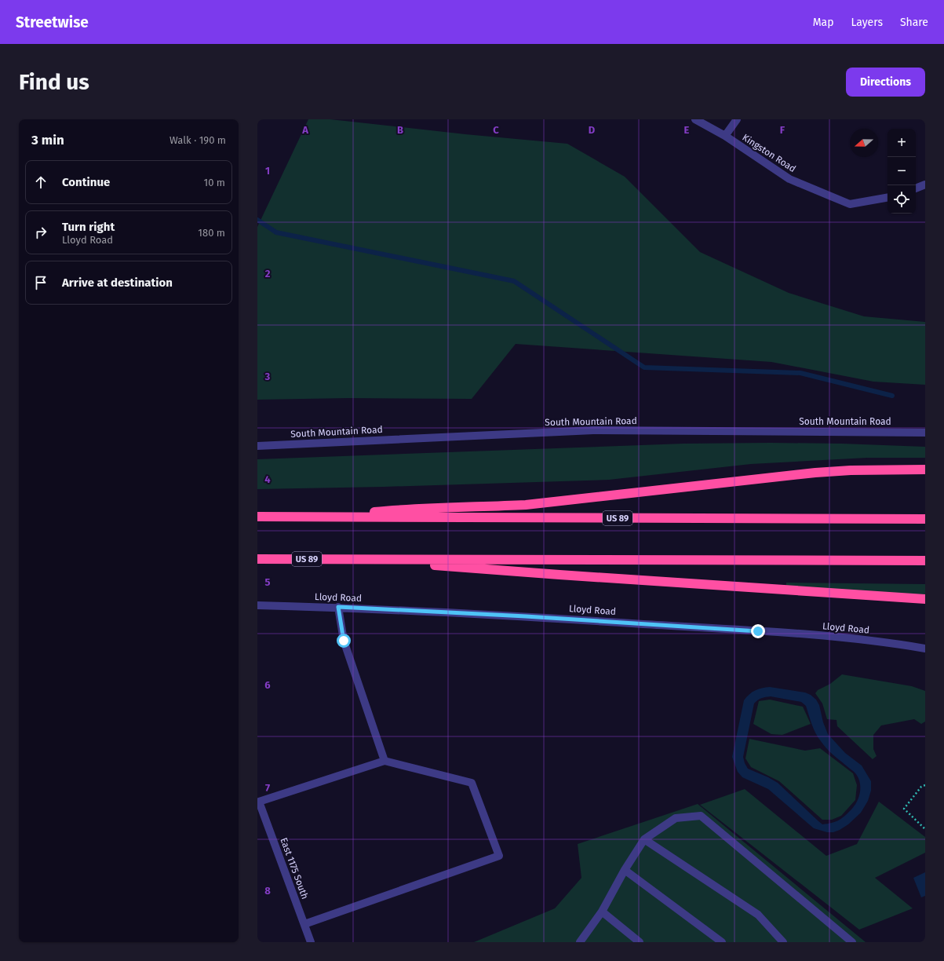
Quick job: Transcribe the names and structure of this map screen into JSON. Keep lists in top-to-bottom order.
{
  "streets": {
    "highway": ["US 89"],
    "street": [
      "Kingston Road",
      "South Mountain Road",
      "Lloyd Road",
      "East 1175 South"
    ]
  },
  "north": "left",
  "page": {
    "header": "Streetwise",
    "nav": ["Map", "Layers", "Share"],
    "buttons": "Directions",
    "title": "Find us",
    "heading": ["3 min", "Walk · 190 m"],
    "map_buttons": ["+", "−"],
    "list": [
      ["Continue", "10 m"],
      ["Turn right", "Lloyd Road", "180 m"],
      "Arrive at destination"
    ]
  },
  "grid": {
    "columns": [
      "A",
      "B",
      "C",
      "D",
      "E",
      "F"
    ],
    "rows": [
      "1",
      "2",
      "3",
      "4",
      "5",
      "6",
      "7",
      "8"
    ]
  }
}
